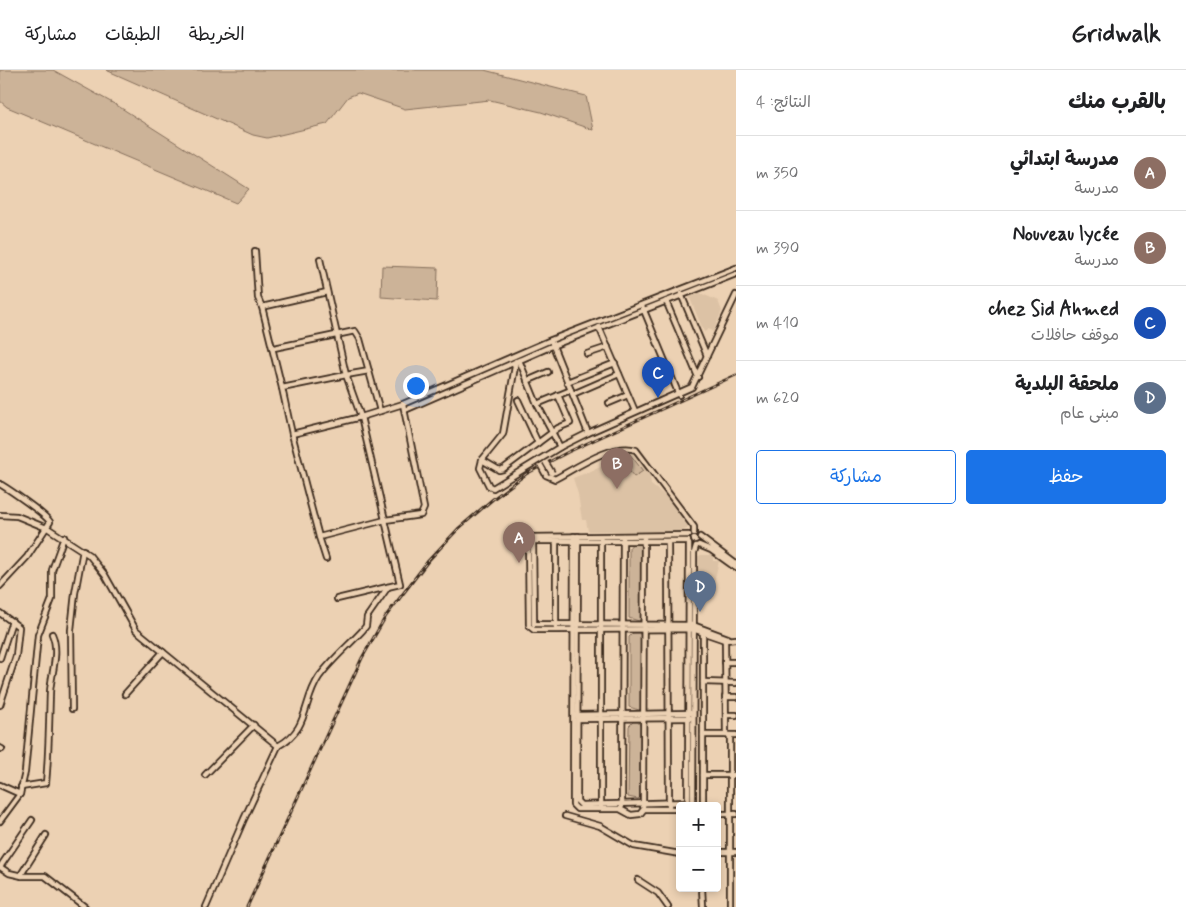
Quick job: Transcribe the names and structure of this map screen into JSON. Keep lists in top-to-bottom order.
{
  "page": {
    "header": "Gridwalk",
    "nav": ["الخريطة", "الطبقات", "مشاركة"],
    "heading": ["بالقرب منك", "النتائج: 4"],
    "list": [
      {
        "mark": "A",
        "name": "مدرسة ابتدائي",
        "note": "مدرسة",
        "value": "350 m"
      },
      {
        "mark": "B",
        "name": "Nouveau lycée",
        "note": "مدرسة",
        "value": "390 m"
      },
      {
        "mark": "C",
        "name": "chez Sid Ahmed",
        "note": "موقف حافلات",
        "value": "410 m"
      },
      {
        "mark": "D",
        "name": "ملحقة البلدية",
        "note": "مبنى عام",
        "value": "620 m"
      }
    ],
    "pins": [
      "C",
      "B",
      "A",
      "D"
    ],
    "buttons": ["حفظ", "مشاركة"],
    "map_buttons": ["+", "−"]
  }
}
